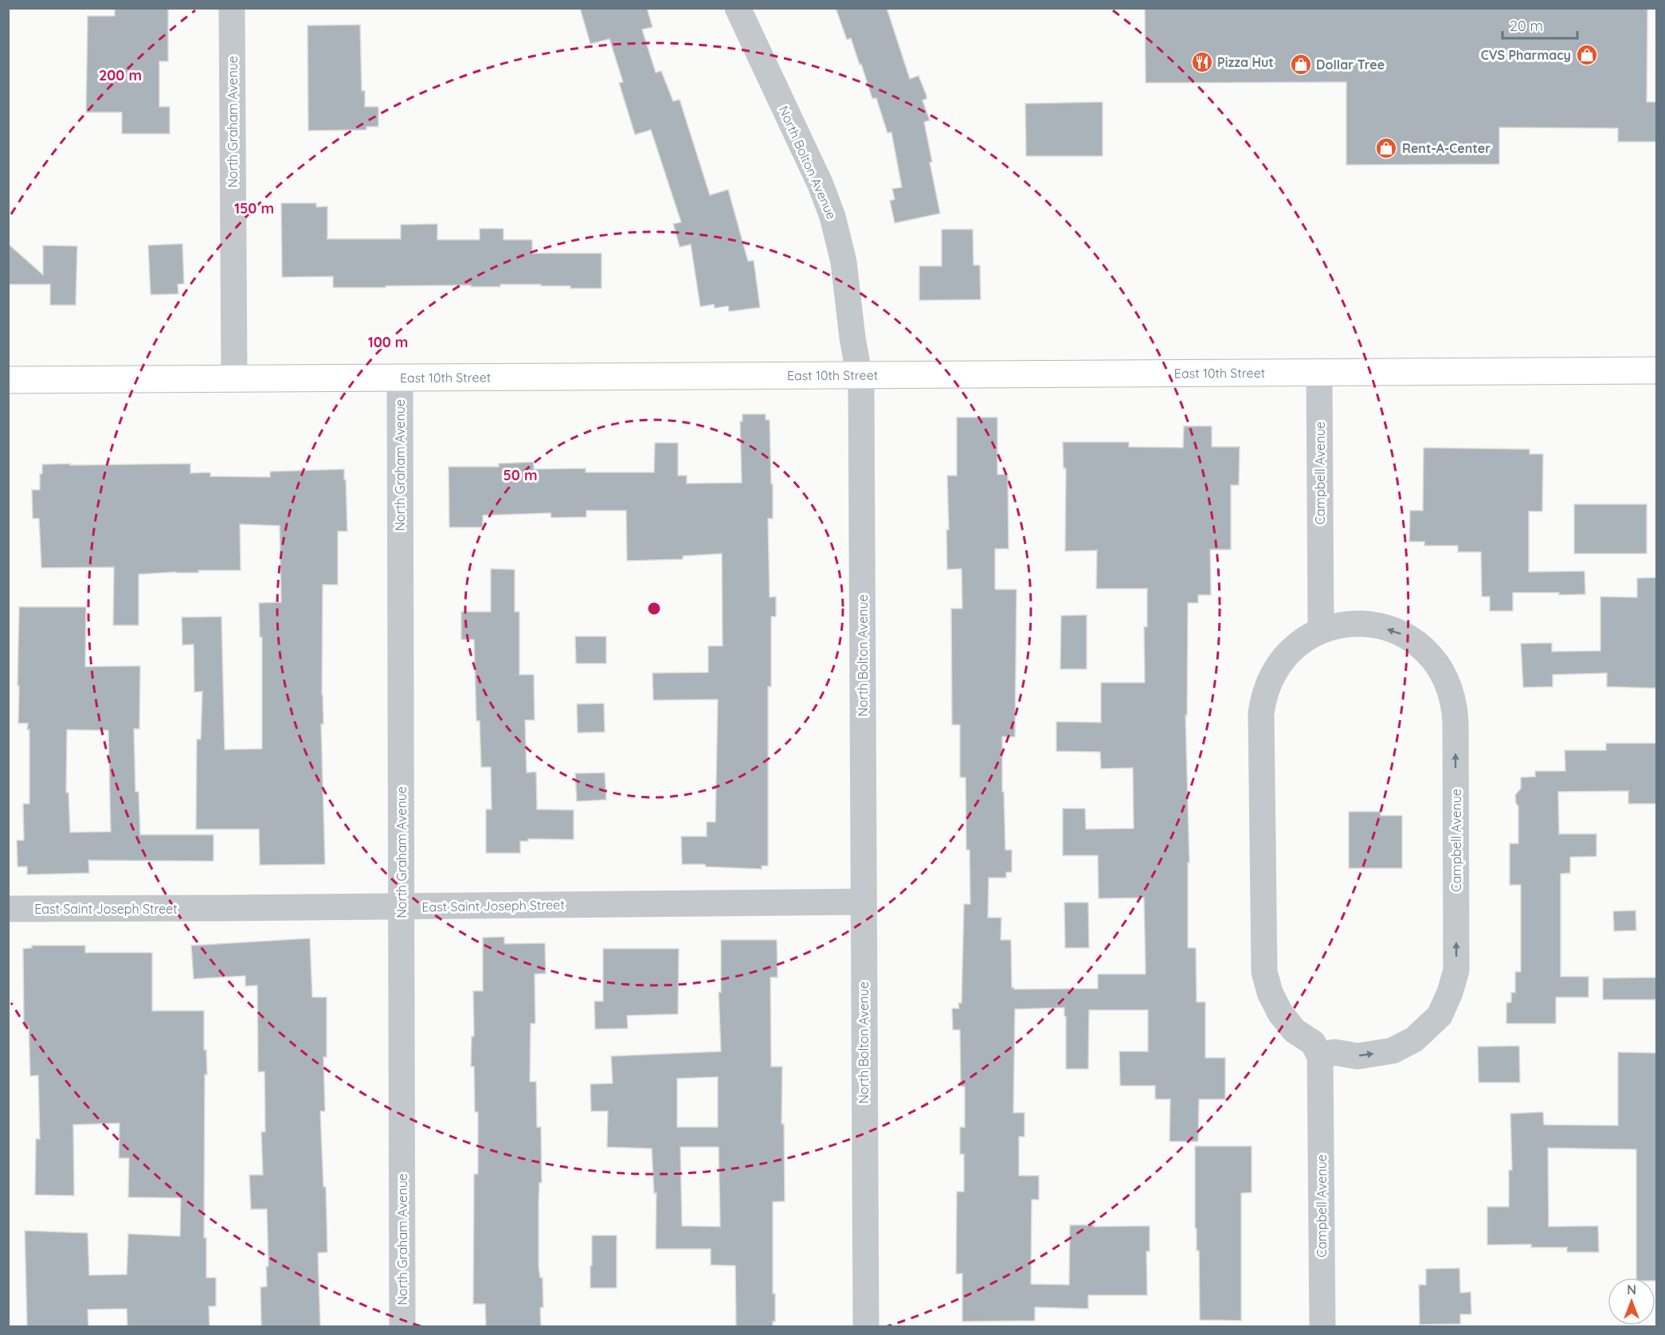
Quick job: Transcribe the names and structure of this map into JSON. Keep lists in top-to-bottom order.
{
  "streets": {
    "main road": ["East 10th Street"],
    "street": [
      "North Graham Avenue",
      "North Bolton Avenue",
      "Campbell Avenue",
      "East Saint Joseph Street"
    ]
  },
  "crossings": [
    ["North Graham Avenue", "East 10th Street"],
    ["North Graham Avenue", "East Saint Joseph Street"],
    ["North Bolton Avenue", "East 10th Street"],
    ["North Bolton Avenue", "East Saint Joseph Street"],
    ["East 10th Street", "Campbell Avenue"]
  ],
  "places": {
    "shop": ["CVS Pharmacy", "Dollar Tree", "Rent-A-Center"],
    "restaurant": ["Pizza Hut"]
  },
  "scale_bar": "20 m",
  "north": "top",
  "rings": [
    "200 m",
    "150 m",
    "100 m",
    "50 m"
  ]
}
